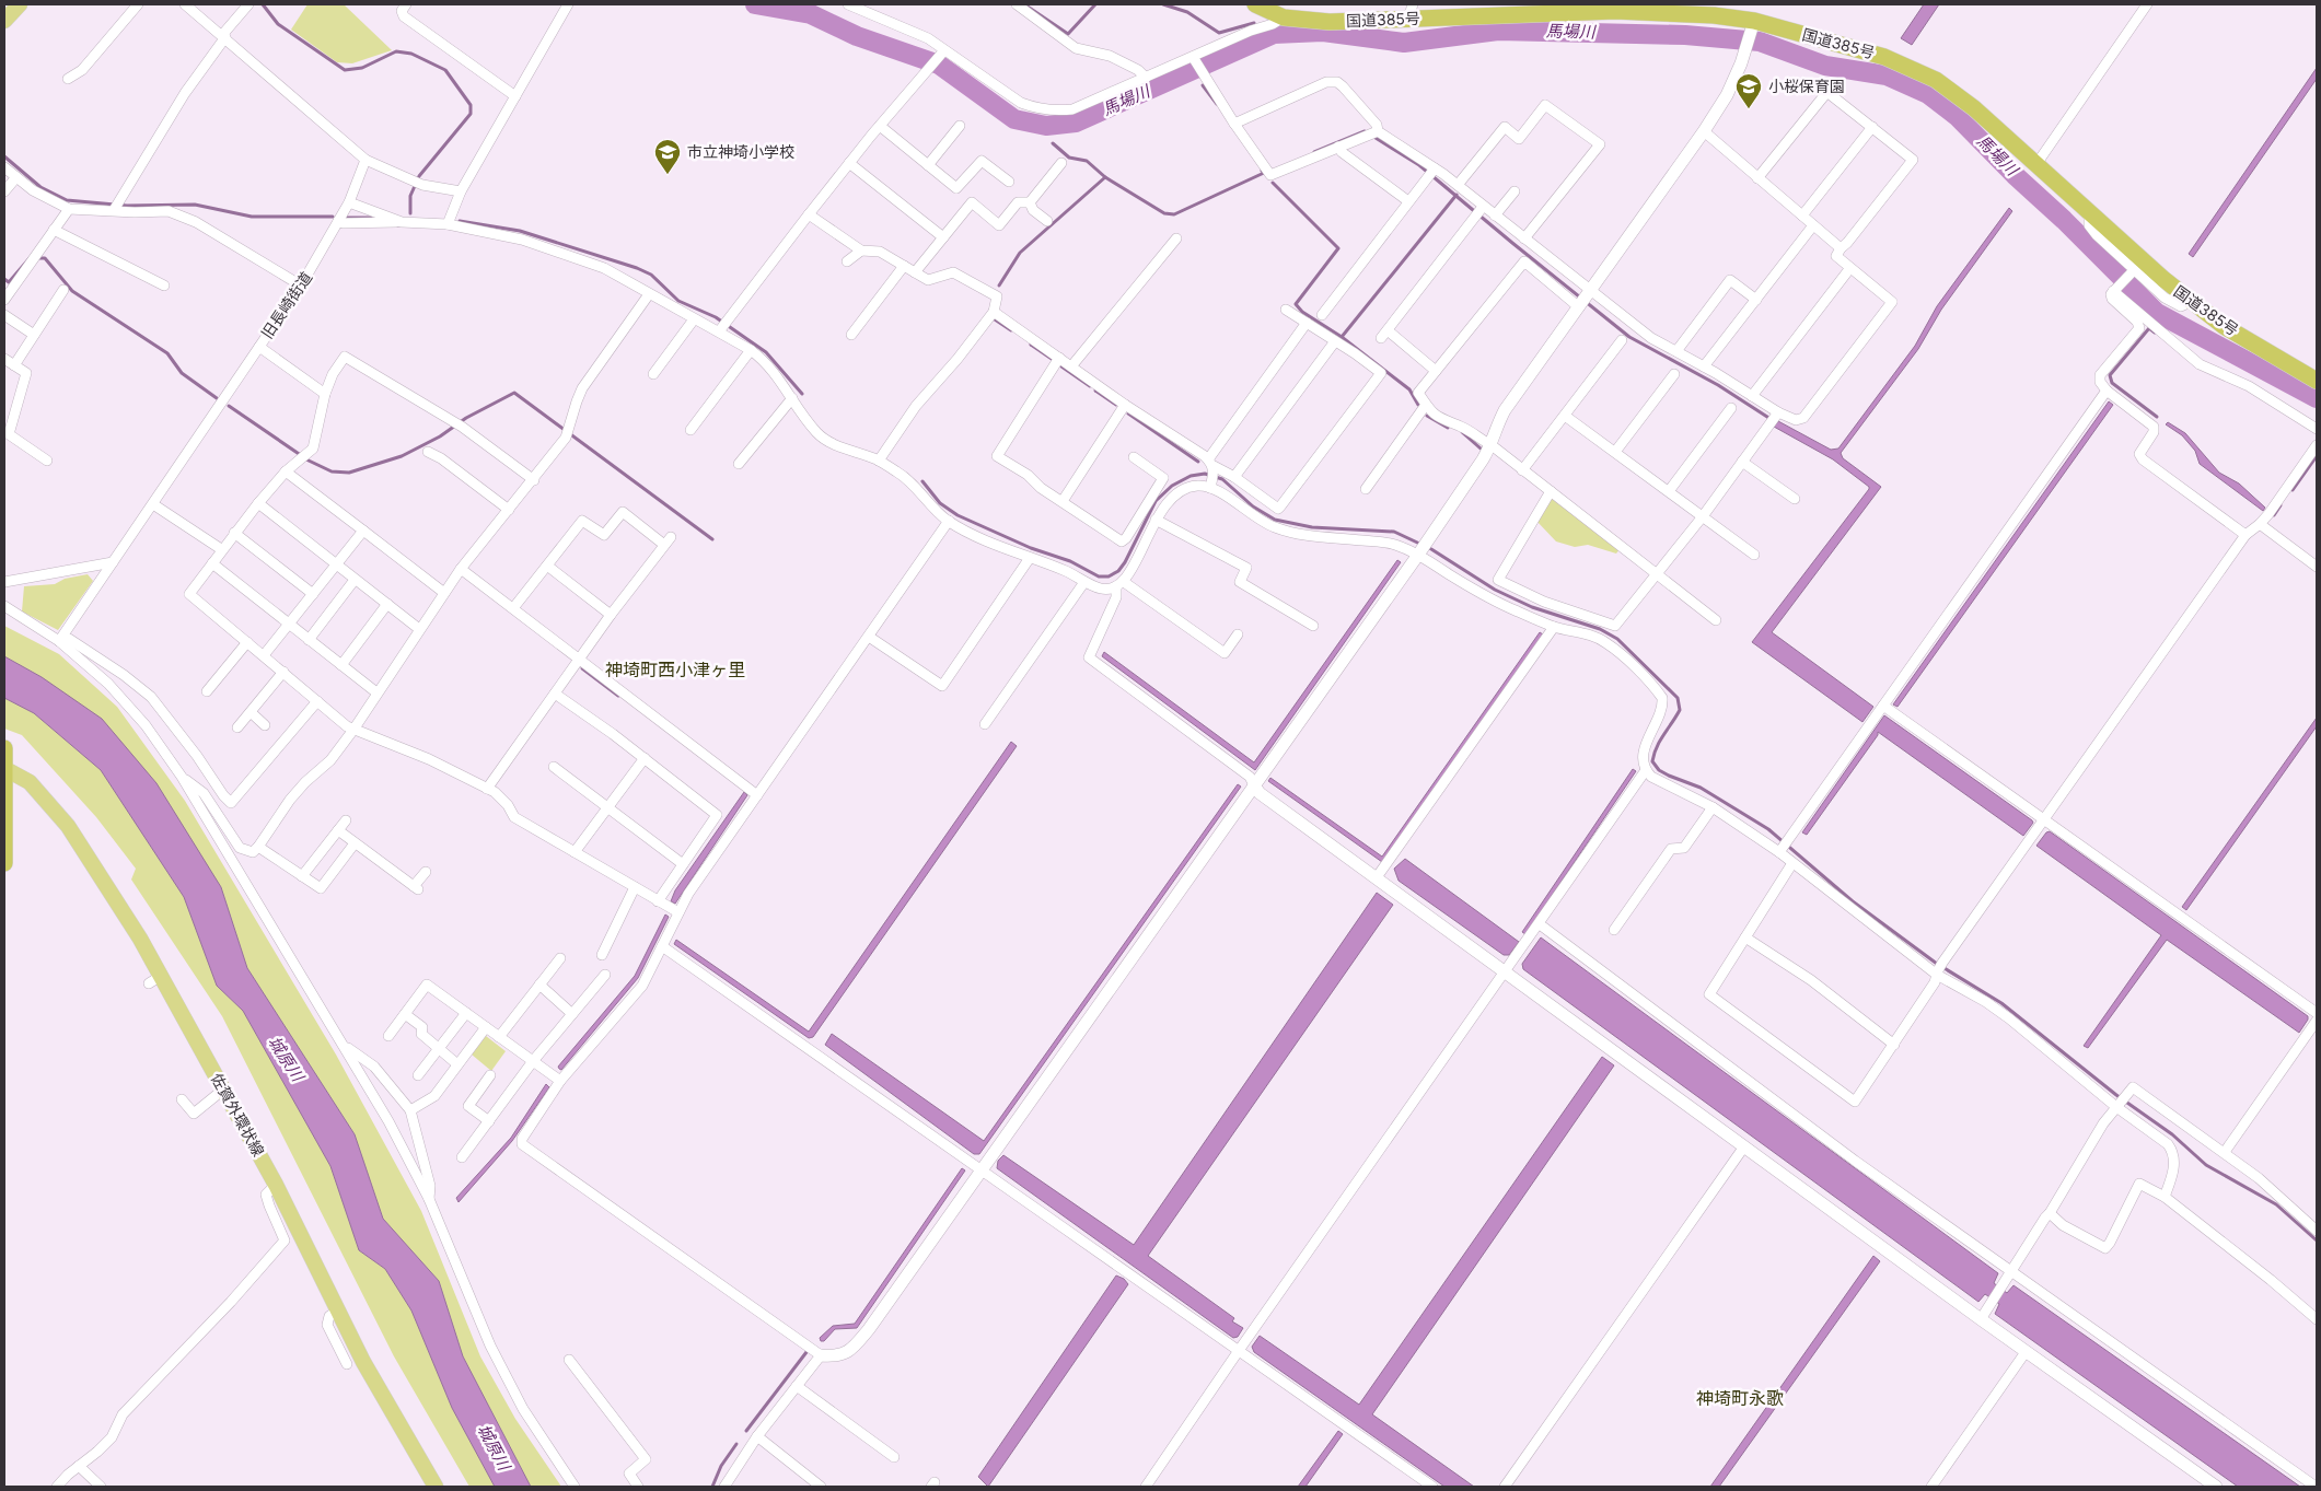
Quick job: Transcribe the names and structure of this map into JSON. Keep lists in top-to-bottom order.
{
  "streets": {
    "highway": ["国道385号"],
    "main road": ["佐賀外環状線"],
    "street": ["旧長崎街道"]
  },
  "districts": ["神埼町西小津ヶ里", "神埼町永歌"],
  "water": ["馬場川", "城原川"],
  "places": {
    "school or university": ["小桜保育園", "市立神埼小学校"]
  }
}
